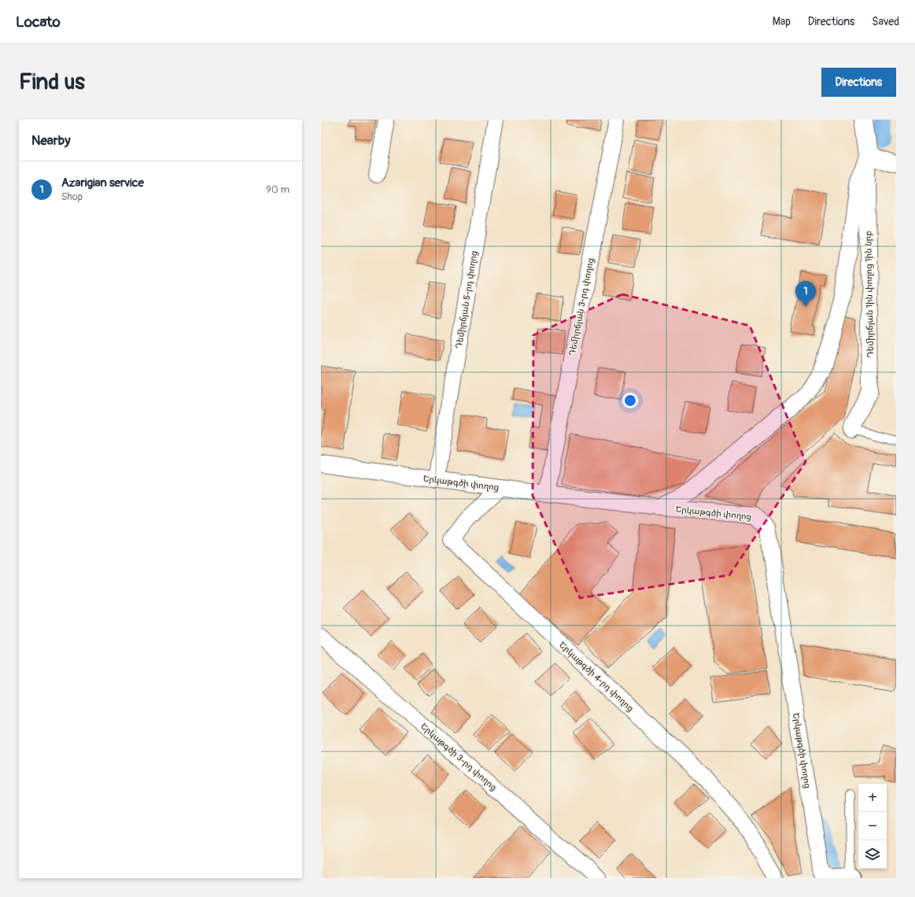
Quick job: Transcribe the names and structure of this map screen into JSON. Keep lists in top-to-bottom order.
{
  "streets": {
    "street": [
      "Դեմիրճյան 1ին փողոց 1ին նրբ",
      "Դեմիրճյան 5-րդ փողոց",
      "Դեմիրճյան 3-րդ փողոց",
      "Երկաթգծի փողոց",
      "Երկաթգծի 4-րդ փողոց",
      "Երկաթգծի 3-րդ փողոց"
    ]
  },
  "crossings": [
    ["Դեմիրճյան 5-րդ փողոց", "Երկաթգծի փողոց"],
    ["Դեմիրճյան 3-րդ փողոց", "Երկաթգծի փողոց"],
    ["Երկաթգծի փողոց", "Երկաթգծի 4-րդ փողոց"]
  ],
  "page": {
    "header": "Locato",
    "nav": ["Map", "Directions", "Saved"],
    "buttons": "Directions",
    "title": "Find us",
    "heading": "Nearby",
    "list": [
      {
        "mark": "1",
        "name": "Azarigian service",
        "note": "Shop",
        "value": "90 m"
      }
    ],
    "pins": "1",
    "map_buttons": ["+", "−"]
  }
}
